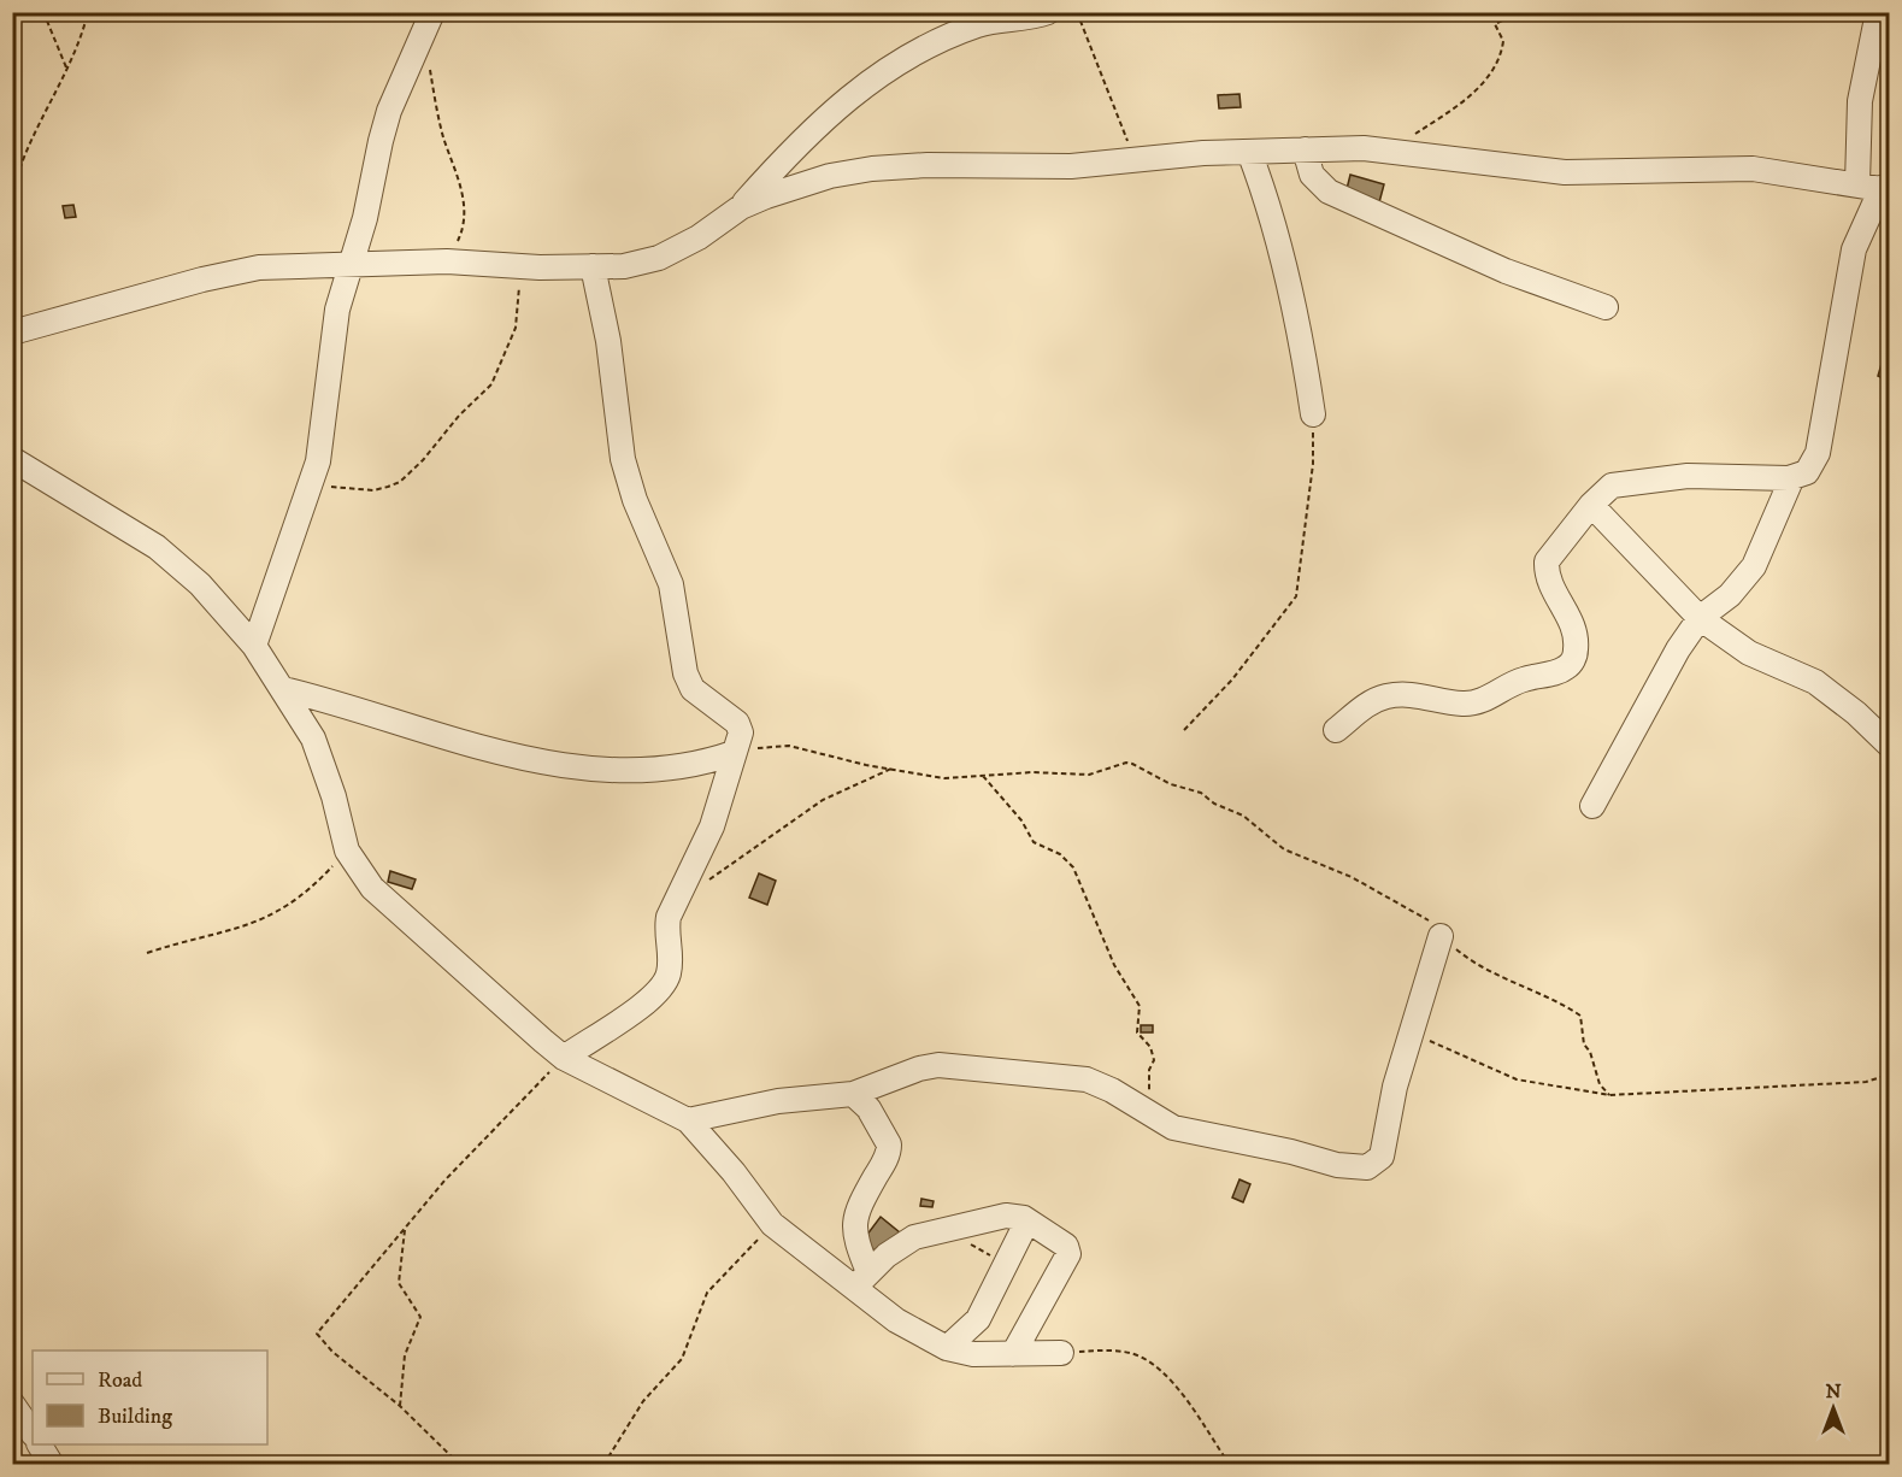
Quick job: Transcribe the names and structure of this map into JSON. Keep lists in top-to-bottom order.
{
  "legend": ["Road", "Building"],
  "north": "top"
}
